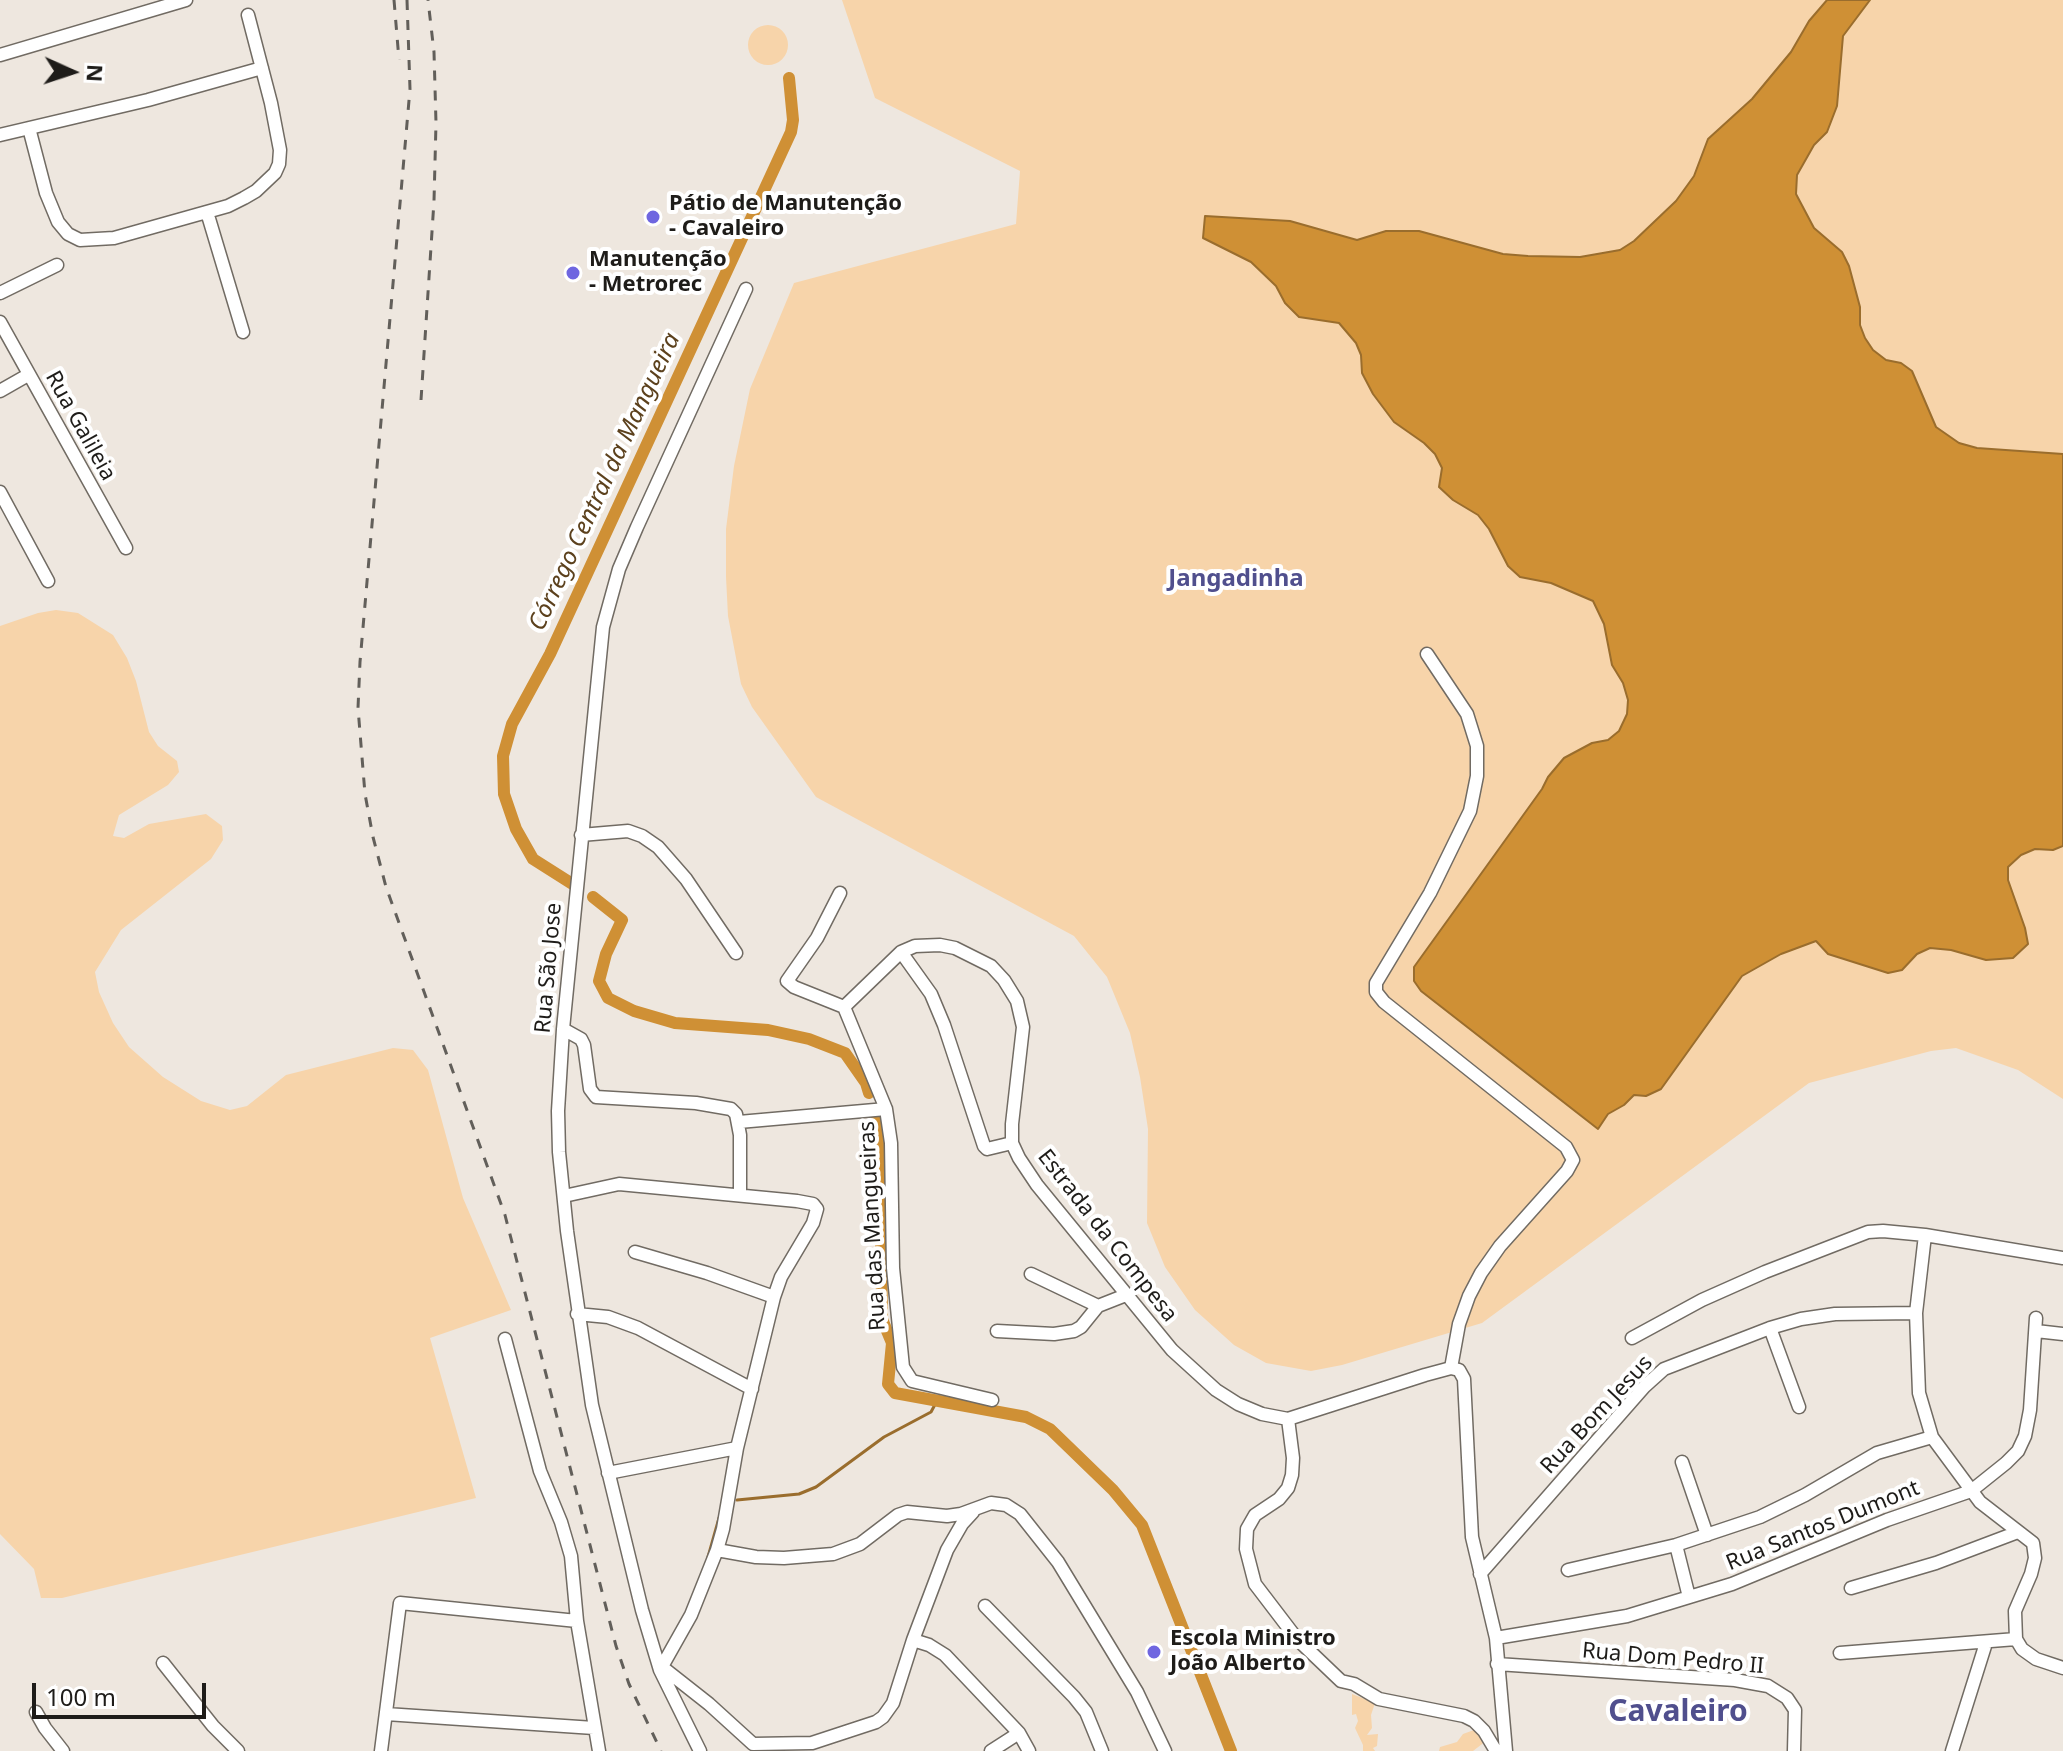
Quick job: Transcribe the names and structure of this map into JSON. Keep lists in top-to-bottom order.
{
  "streets": {
    "street": [
      "Rua Galileia",
      "Rua São Jose",
      "Rua das Mangueiras",
      "Estrada da Compesa",
      "Rua Bom Jesus",
      "Rua Santos Dumont",
      "Rua Dom Pedro II"
    ]
  },
  "districts": ["Jangadinha", "Cavaleiro"],
  "water": ["Córrego Central da Mangueira"],
  "places": ["Pátio de Manutenção - Cavaleiro", "Manutenção - Metrorec", "Escola Ministro João Alberto"],
  "scale_bar": "100 m",
  "north": "right"
}
